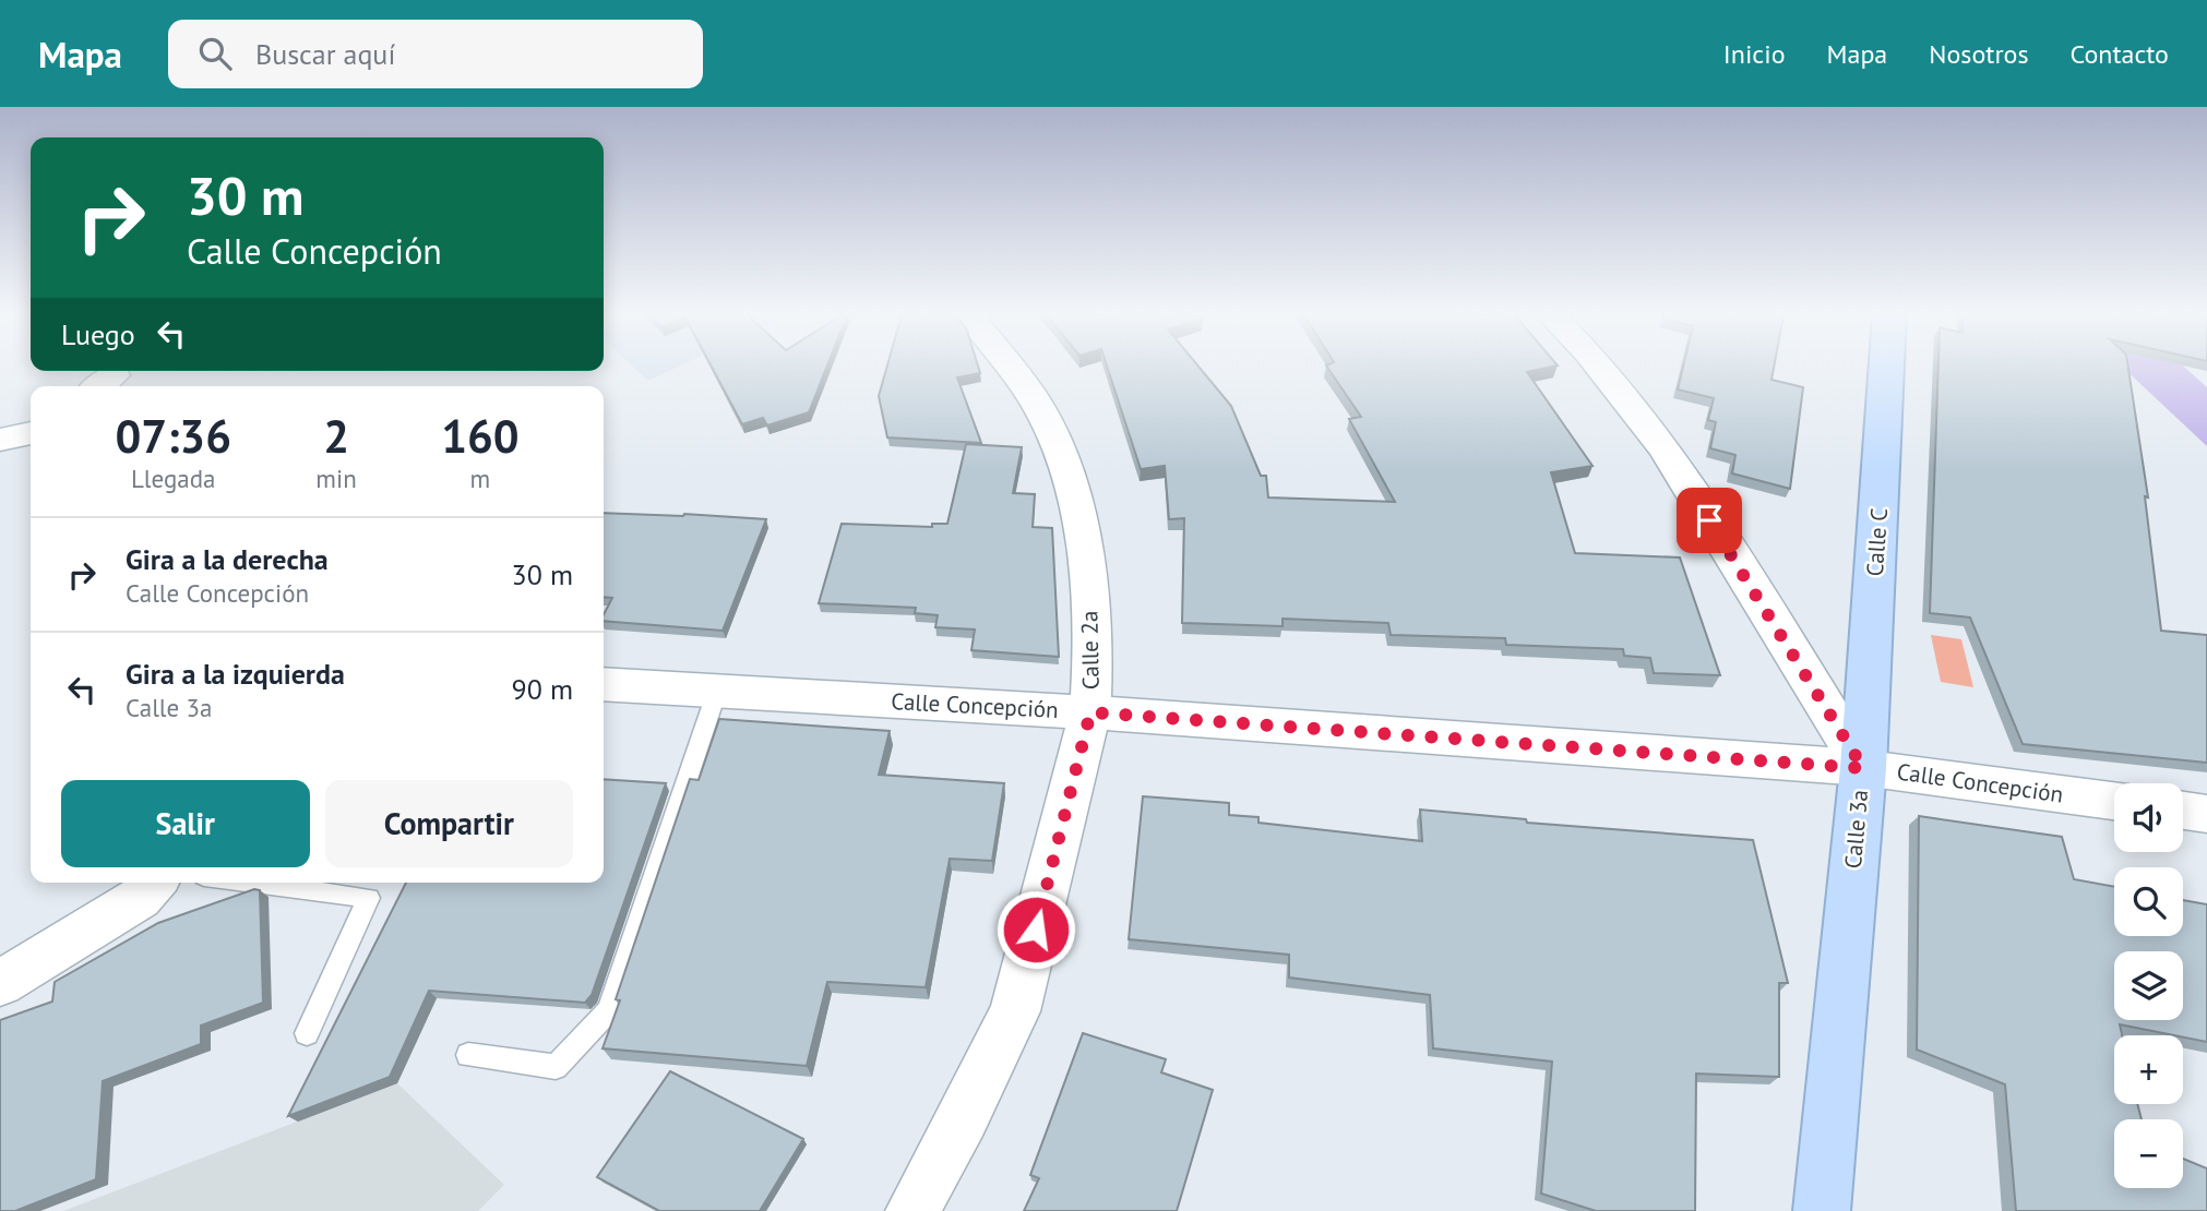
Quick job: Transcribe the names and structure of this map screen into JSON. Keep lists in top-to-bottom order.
{
  "streets": {
    "street": [
      "Calle C",
      "Calle 2a",
      "Calle Concepción",
      "Calle 3a"
    ]
  },
  "crossings": [
    ["Calle C", "Calle Concepción"],
    ["Calle C", "Calle 3a"],
    ["Calle 2a", "Calle Concepción"],
    ["Calle Concepción", "Calle 3a"]
  ],
  "page": {
    "header": "Mapa",
    "search": "Buscar aquí",
    "nav": [
      "Inicio",
      "Mapa",
      "Nosotros",
      "Contacto"
    ],
    "turn": ["30 m", "Calle Concepción"],
    "then": "Luego",
    "eta": [
      "07:36",
      "Llegada",
      "2",
      "min",
      "160",
      "m"
    ],
    "list": [
      {
        "name": "Gira a la derecha",
        "note": "Calle Concepción",
        "value": "30 m"
      },
      {
        "name": "Gira a la izquierda",
        "note": "Calle 3a",
        "value": "90 m"
      }
    ],
    "buttons": ["Salir", "Compartir"],
    "map_buttons": ["+", "−"]
  }
}
